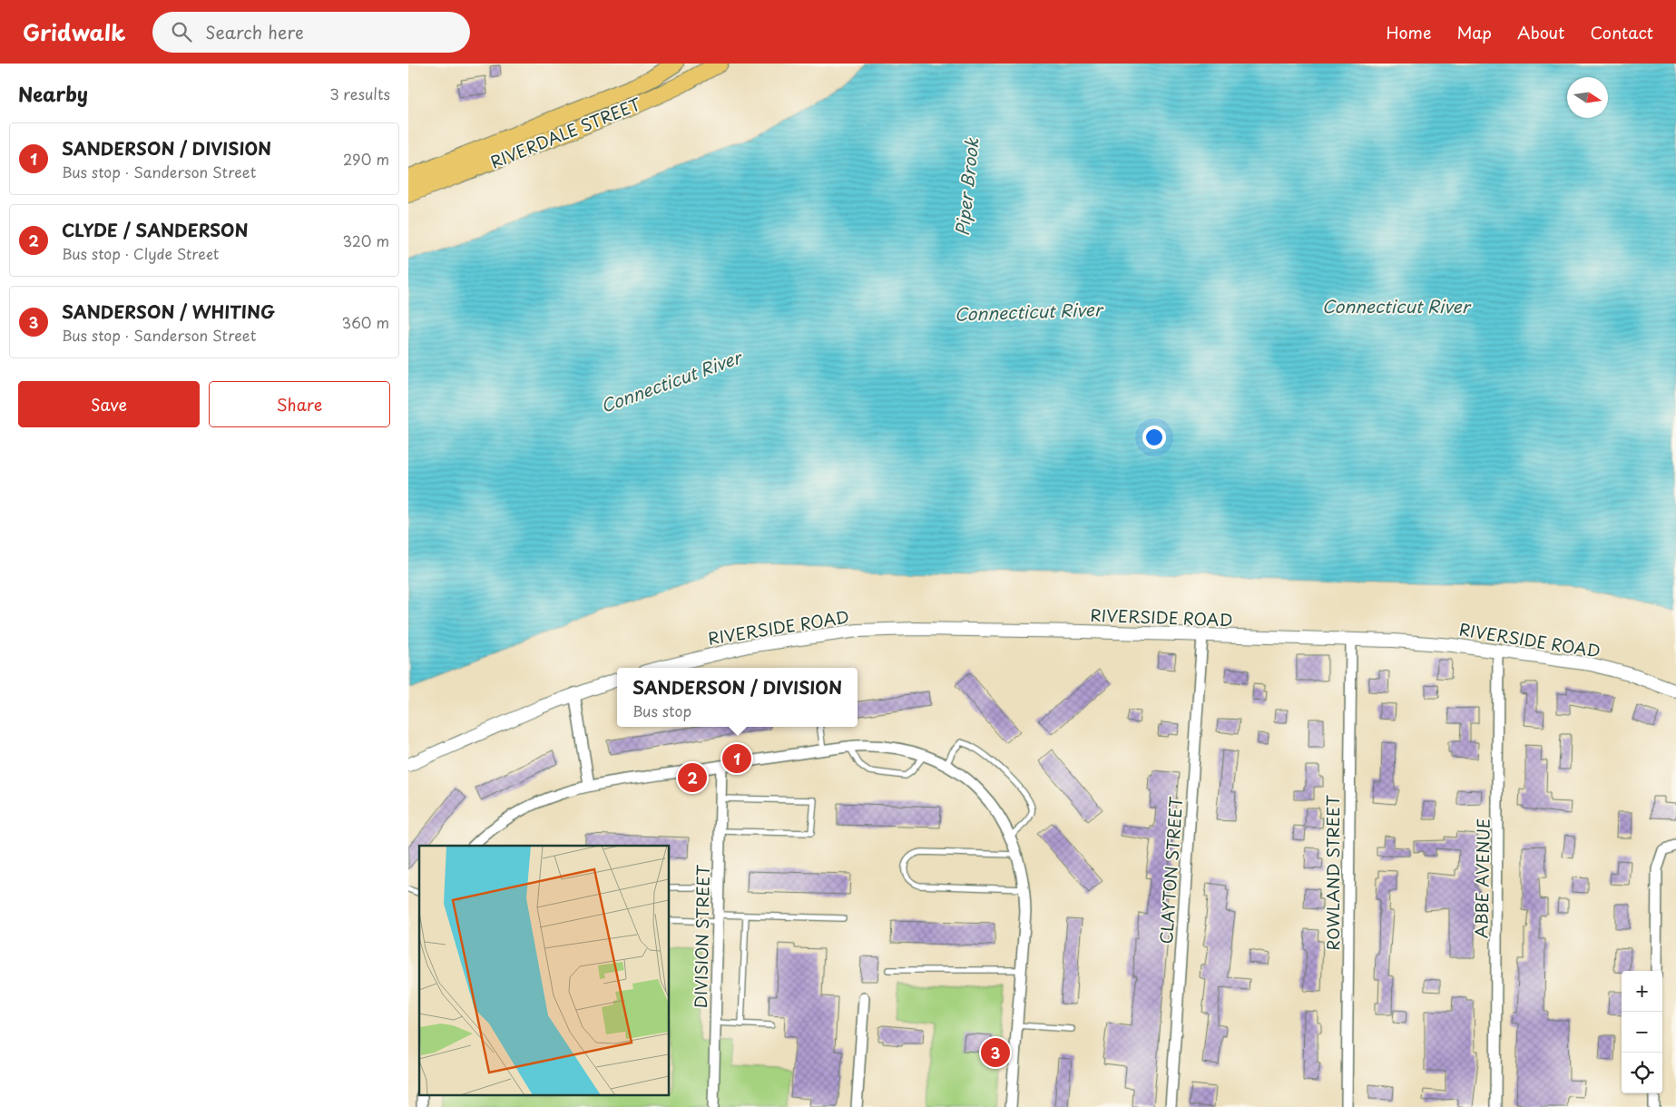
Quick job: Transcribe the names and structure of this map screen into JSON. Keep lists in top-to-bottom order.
{
  "streets": {
    "main road": ["RIVERDALE STREET"],
    "street": [
      "RIVERSIDE ROAD",
      "CLAYTON STREET",
      "ROWLAND STREET",
      "ABBE AVENUE",
      "DIVISION STREET"
    ]
  },
  "crossings": [
    ["RIVERSIDE ROAD", "CLAYTON STREET"],
    ["RIVERSIDE ROAD", "ROWLAND STREET"],
    ["RIVERSIDE ROAD", "ABBE AVENUE"]
  ],
  "water": ["Piper Brook", "Connecticut River"],
  "north": "right",
  "page": {
    "header": "Gridwalk",
    "search": "Search here",
    "nav": [
      "Home",
      "Map",
      "About",
      "Contact"
    ],
    "heading": ["Nearby", "3 results"],
    "list": [
      {
        "mark": "1",
        "name": "SANDERSON / DIVISION",
        "note": "Bus stop · Sanderson Street",
        "value": "290 m"
      },
      {
        "mark": "2",
        "name": "CLYDE / SANDERSON",
        "note": "Bus stop · Clyde Street",
        "value": "320 m"
      },
      {
        "mark": "3",
        "name": "SANDERSON / WHITING",
        "note": "Bus stop · Sanderson Street",
        "value": "360 m"
      }
    ],
    "buttons": ["Save", "Share"],
    "popup": ["SANDERSON / DIVISION", "Bus stop"],
    "pins": ["1", "2", "3"],
    "map_buttons": ["+", "−"]
  }
}
